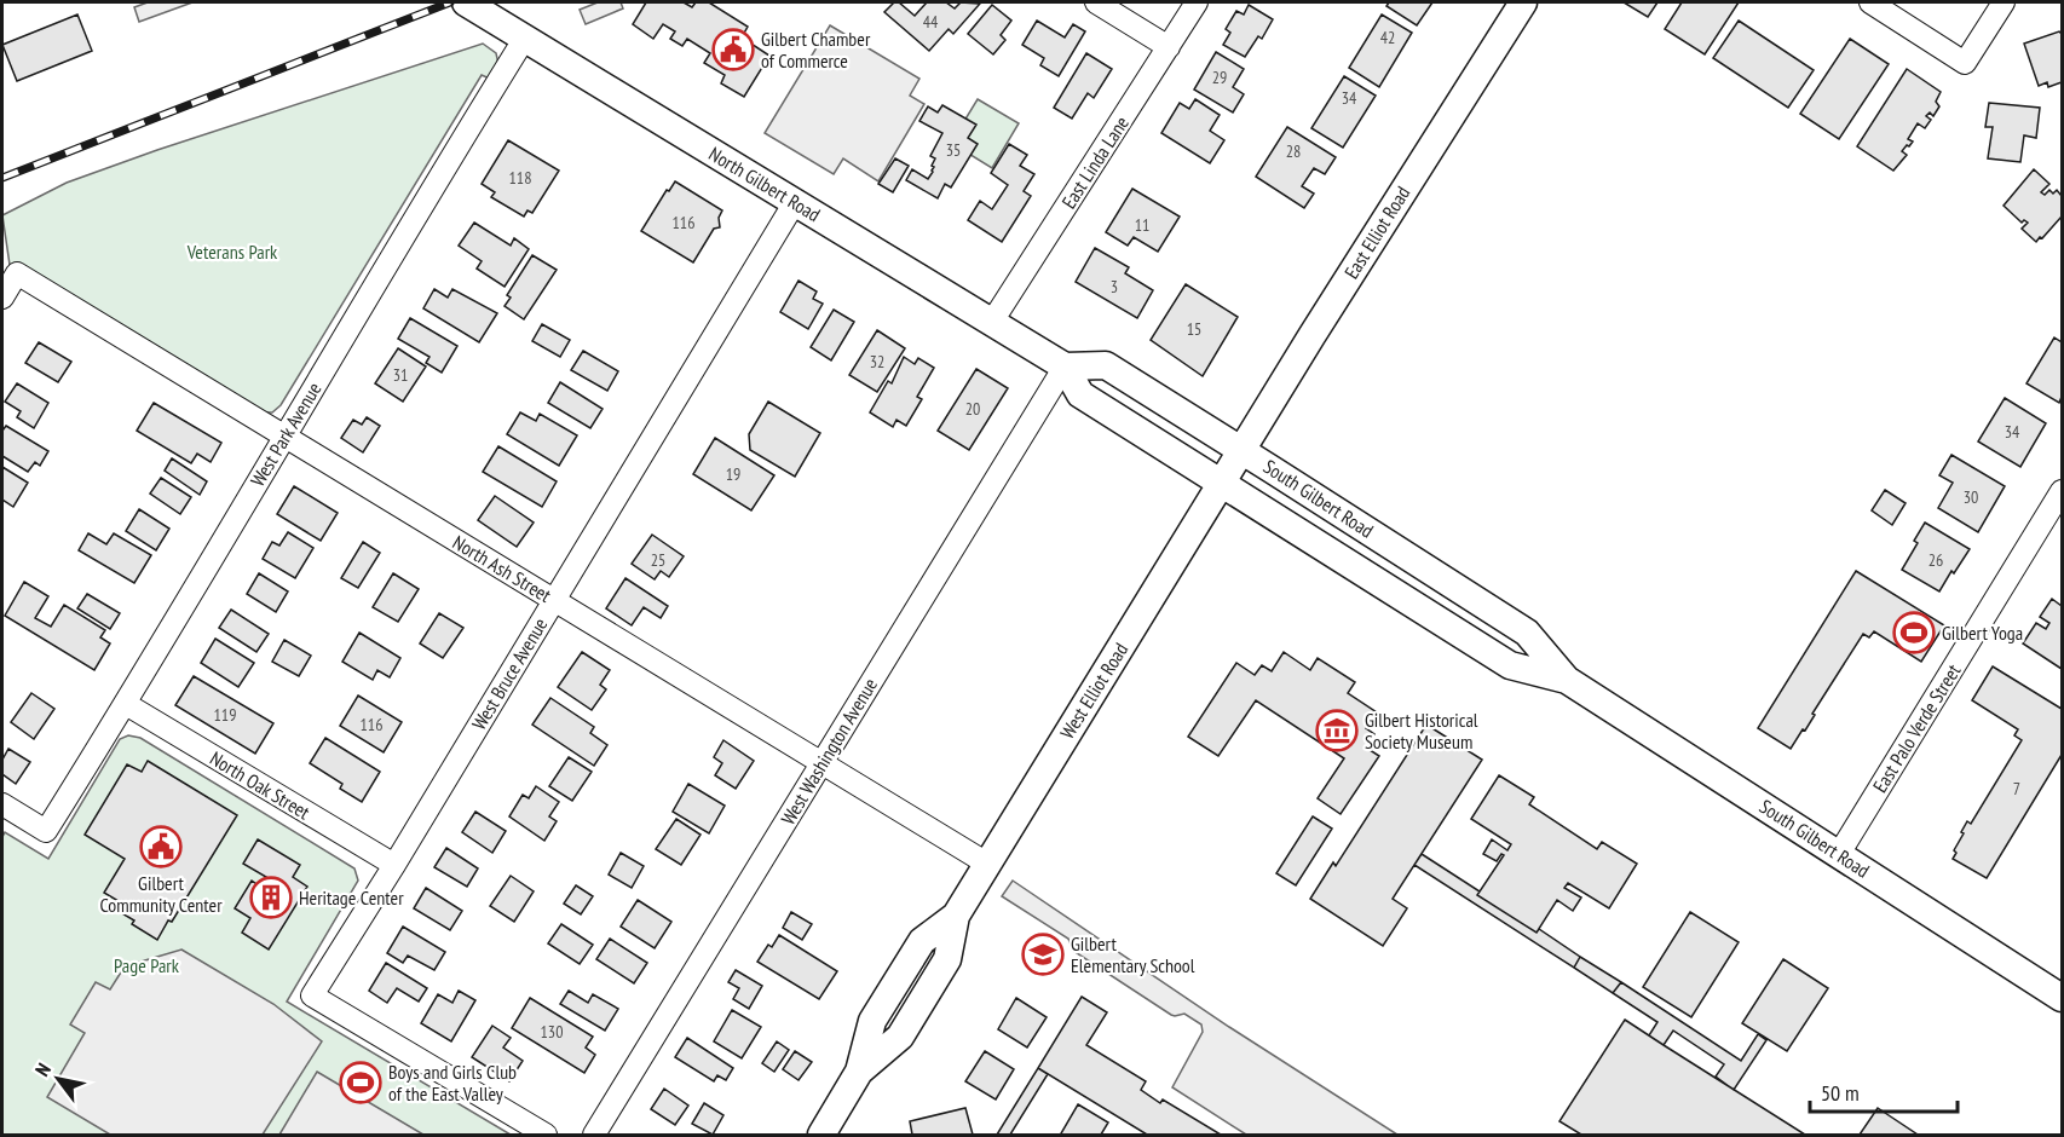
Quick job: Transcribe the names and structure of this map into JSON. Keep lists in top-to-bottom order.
{
  "streets": {
    "main road": [
      "North Gilbert Road",
      "East Elliot Road",
      "South Gilbert Road",
      "West Elliot Road"
    ],
    "street": [
      "East Linda Lane",
      "West Park Avenue",
      "North Ash Street",
      "West Bruce Avenue",
      "East Palo Verde Street",
      "West Washington Avenue",
      "North Oak Street"
    ]
  },
  "crossings": [
    ["East Linda Lane", "North Gilbert Road"],
    ["North Gilbert Road", "East Elliot Road"],
    ["North Gilbert Road", "West Park Avenue"],
    ["North Gilbert Road", "South Gilbert Road"],
    ["North Gilbert Road", "West Bruce Avenue"],
    ["North Gilbert Road", "West Elliot Road"],
    ["North Gilbert Road", "West Washington Avenue"],
    ["East Elliot Road", "South Gilbert Road"],
    ["East Elliot Road", "West Elliot Road"],
    ["West Park Avenue", "North Ash Street"],
    ["West Park Avenue", "North Oak Street"],
    ["South Gilbert Road", "West Elliot Road"],
    ["South Gilbert Road", "East Palo Verde Street"],
    ["North Ash Street", "West Bruce Avenue"],
    ["North Ash Street", "West Elliot Road"],
    ["North Ash Street", "West Washington Avenue"],
    ["West Bruce Avenue", "North Oak Street"]
  ],
  "parks": ["Veterans Park", "Page Park"],
  "places": {
    "public building": ["Gilbert Chamber of Commerce", "Gilbert Community Center"],
    "sports": ["Gilbert Yoga", "Boys and Girls Club of the East Valley"],
    "museum": ["Gilbert Historical Society Museum"],
    "building": ["Heritage Center"],
    "school or university": ["Gilbert Elementary School"]
  },
  "house_numbers": [
    "44",
    "42",
    "29",
    "34",
    "35",
    "28",
    "118",
    "116",
    "11",
    "3",
    "15",
    "32",
    "31",
    "20",
    "34",
    "19",
    "30",
    "25",
    "26",
    "119",
    "116",
    "7",
    "130"
  ],
  "scale_bar": "50 m",
  "north": "top left"
}
